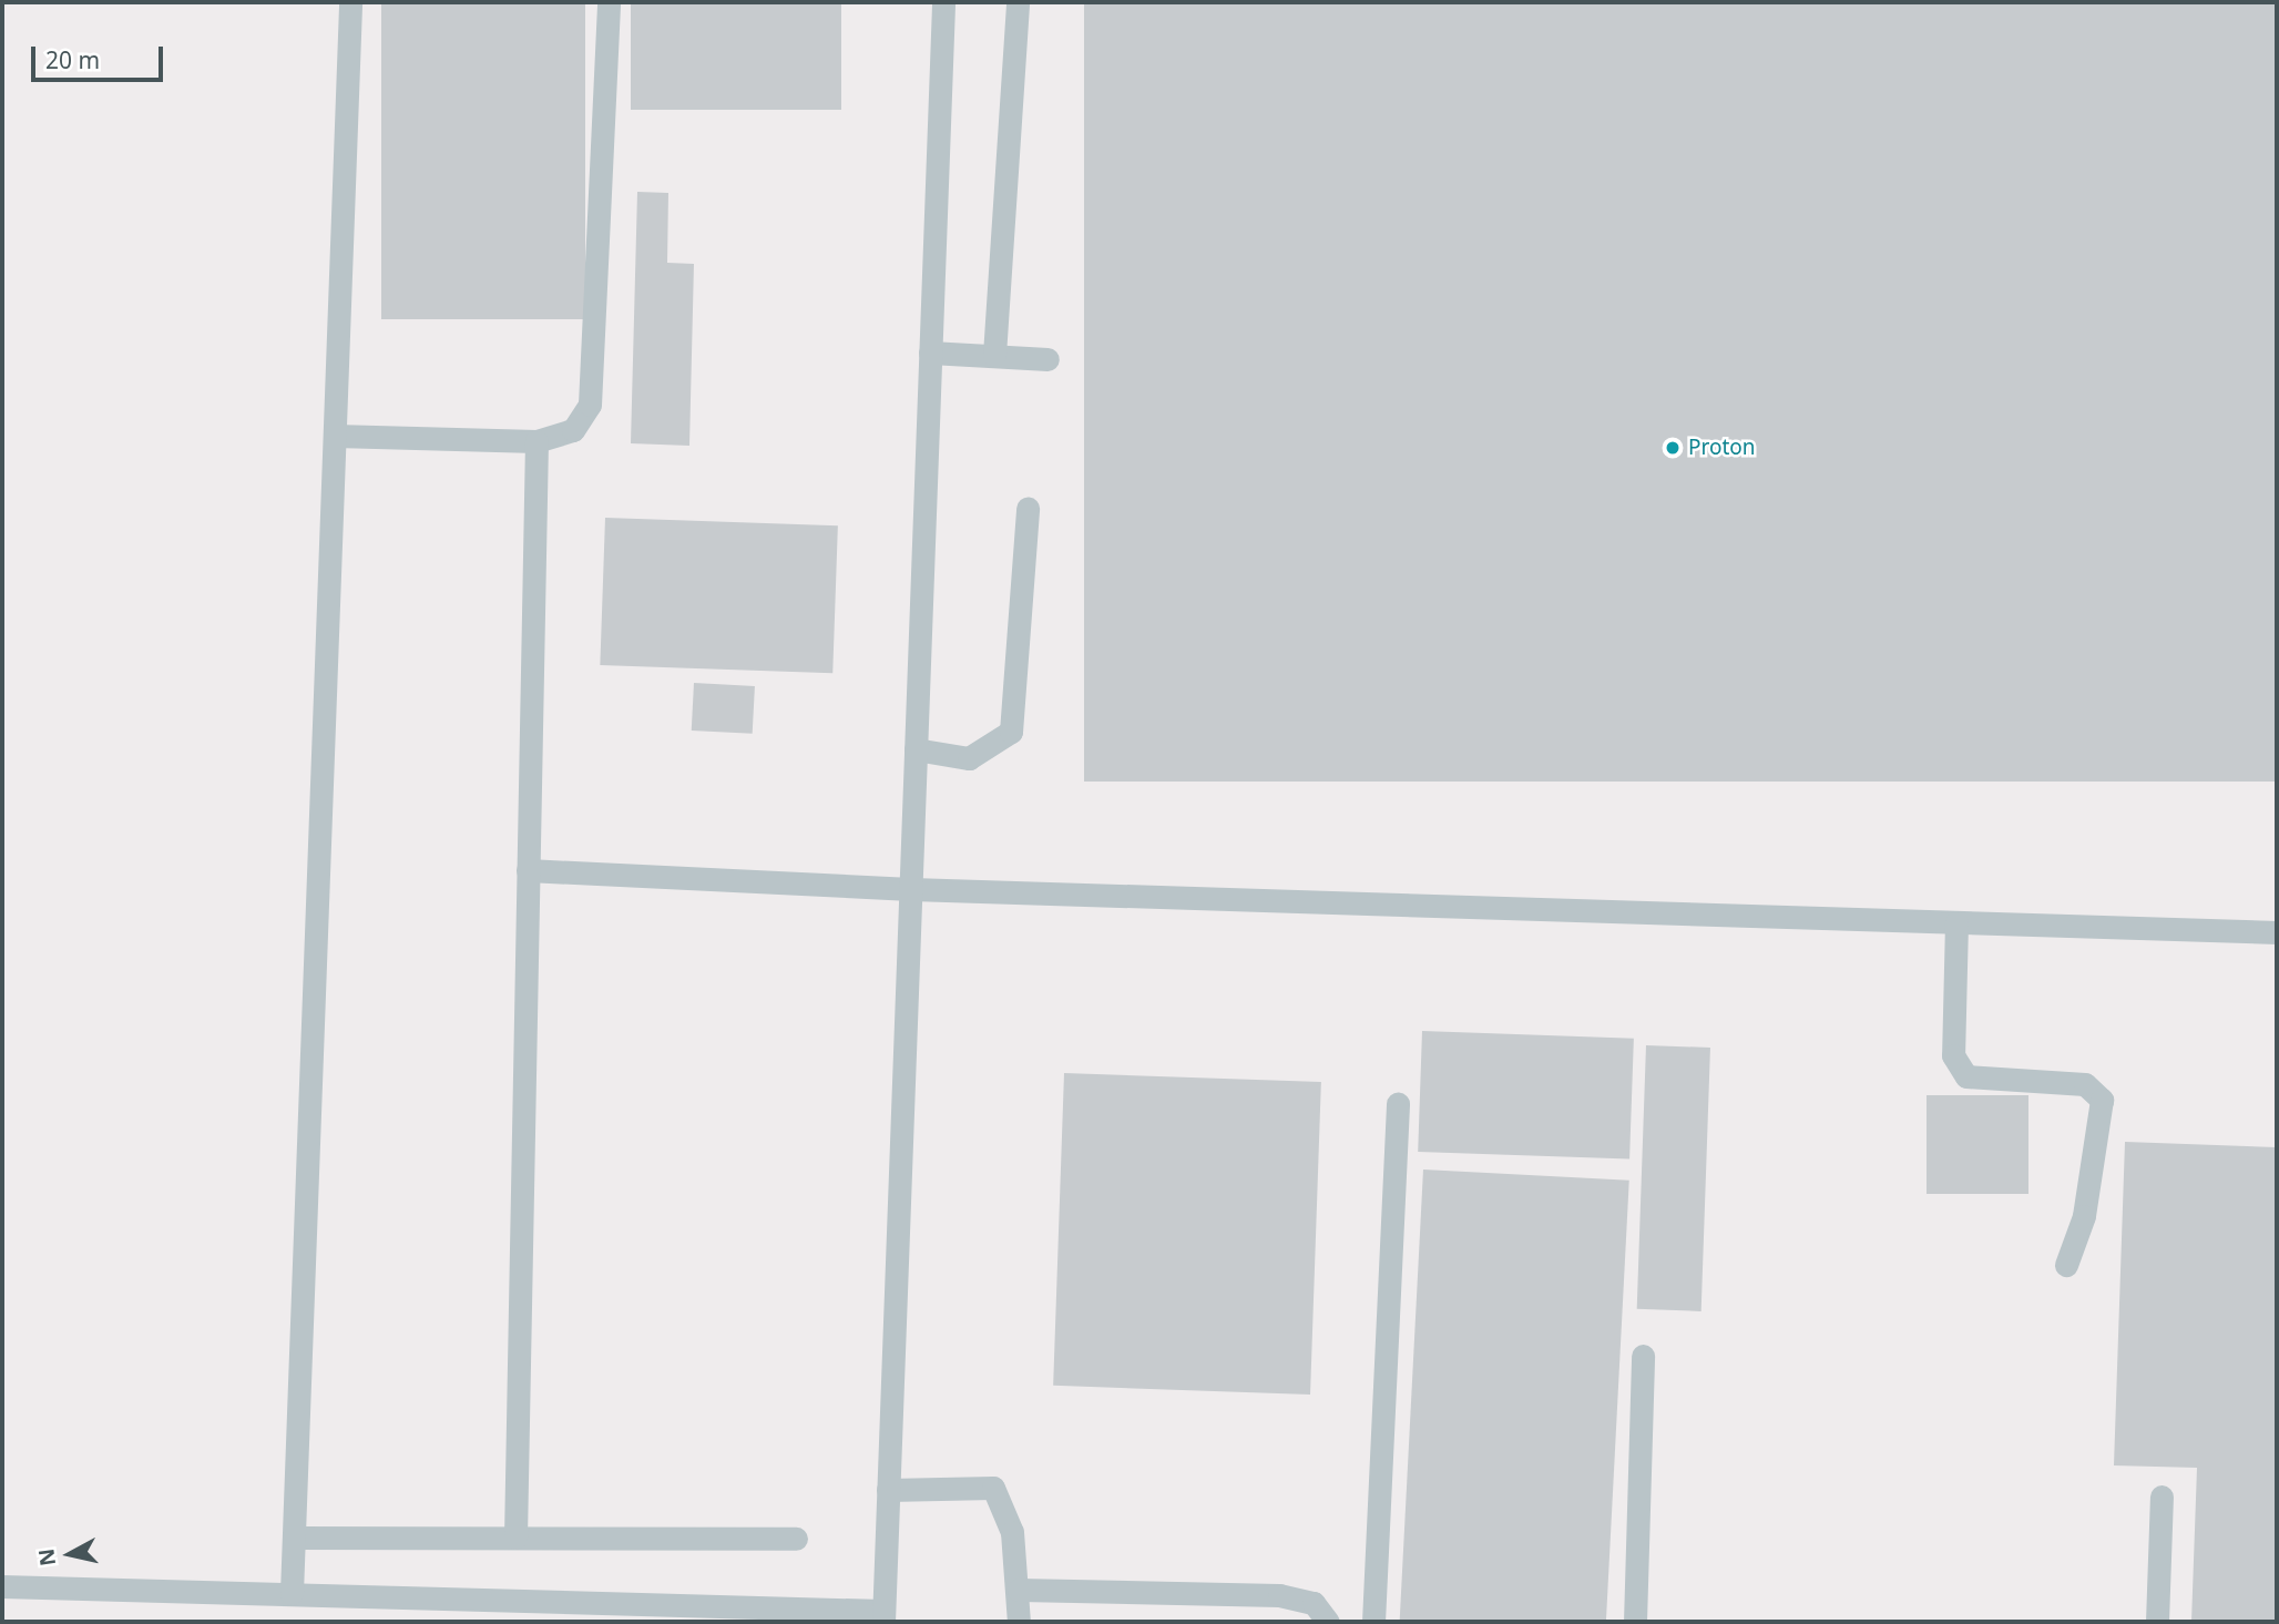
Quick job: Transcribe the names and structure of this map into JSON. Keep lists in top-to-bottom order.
{
  "places": ["Proton"],
  "scale_bar": "20 m",
  "north": "left"
}
